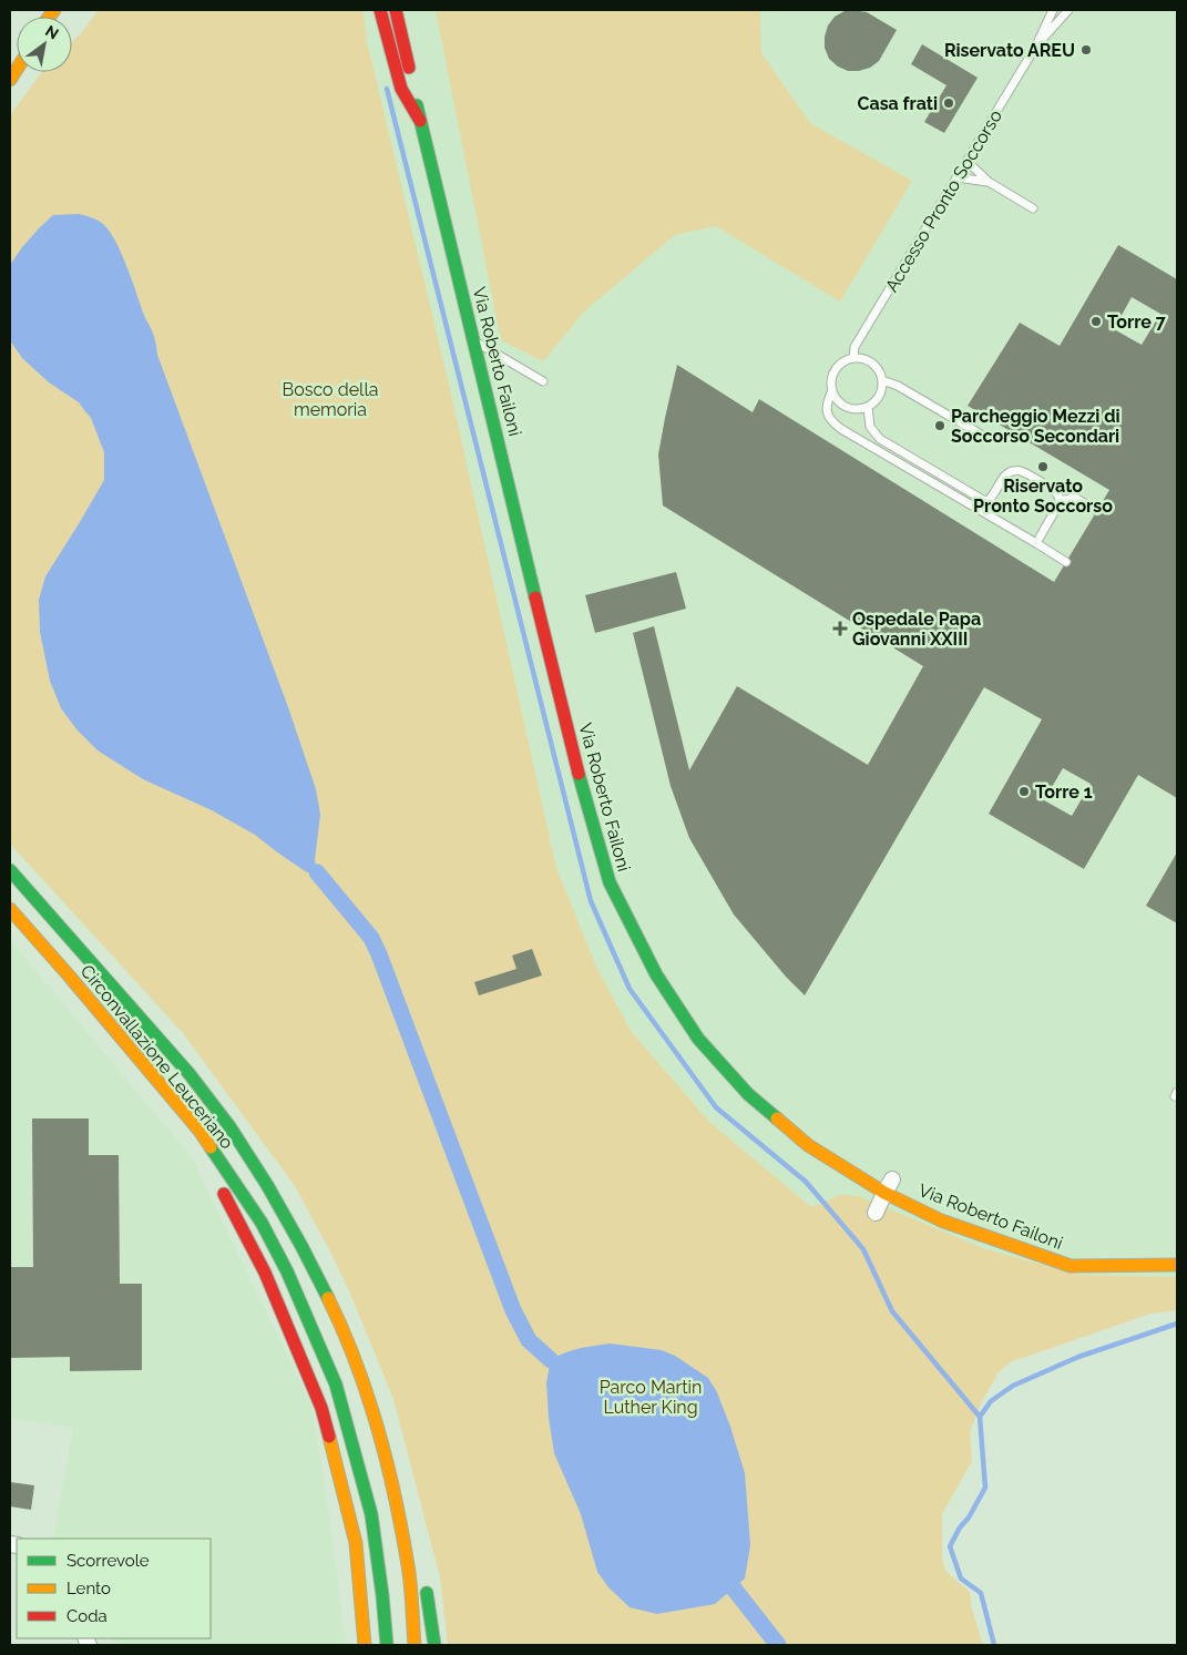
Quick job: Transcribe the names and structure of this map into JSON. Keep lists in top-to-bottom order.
{
  "streets": {
    "main road": ["Via Roberto Failoni", "Circonvallazione Leuceriano"],
    "lane": ["Accesso Pronto Soccorso"]
  },
  "parks": ["Bosco della memoria", "Parco Martin Luther King"],
  "places": {
    "other": [
      "Riservato AREU",
      "Casa frati",
      "Torre 7",
      "Parcheggio Mezzi di Soccorso Secondari",
      "Riservato Pronto Soccorso",
      "Torre 1"
    ],
    "health": ["Ospedale Papa Giovanni XXIII"]
  },
  "legend": ["Scorrevole", "Lento", "Coda"],
  "north": "top right"
}
